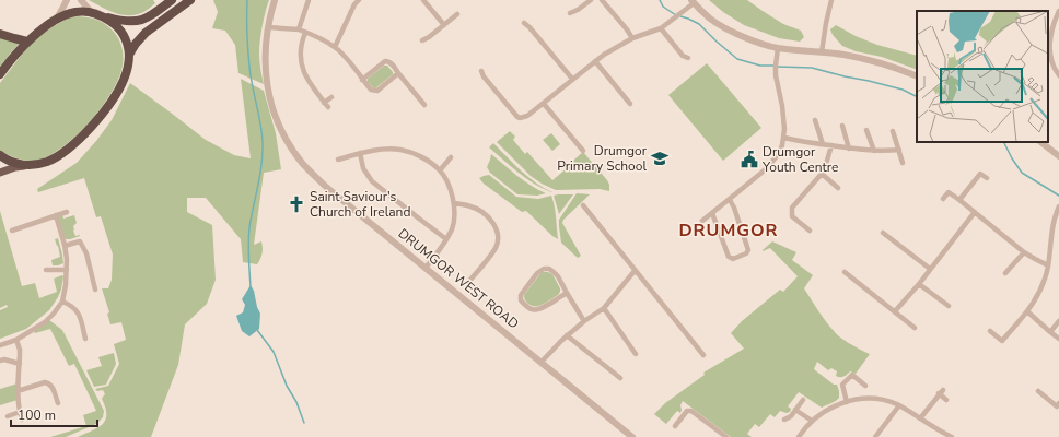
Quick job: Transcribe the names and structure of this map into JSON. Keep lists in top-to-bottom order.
{
  "streets": {
    "street": ["DRUMGOR WEST ROAD"]
  },
  "districts": ["DRUMGOR"],
  "places": {
    "school or university": ["Drumgor Primary School"],
    "public building": ["Drumgor Youth Centre"],
    "church": ["Saint Saviour's Church of Ireland"]
  },
  "scale_bar": "100 m"
}
